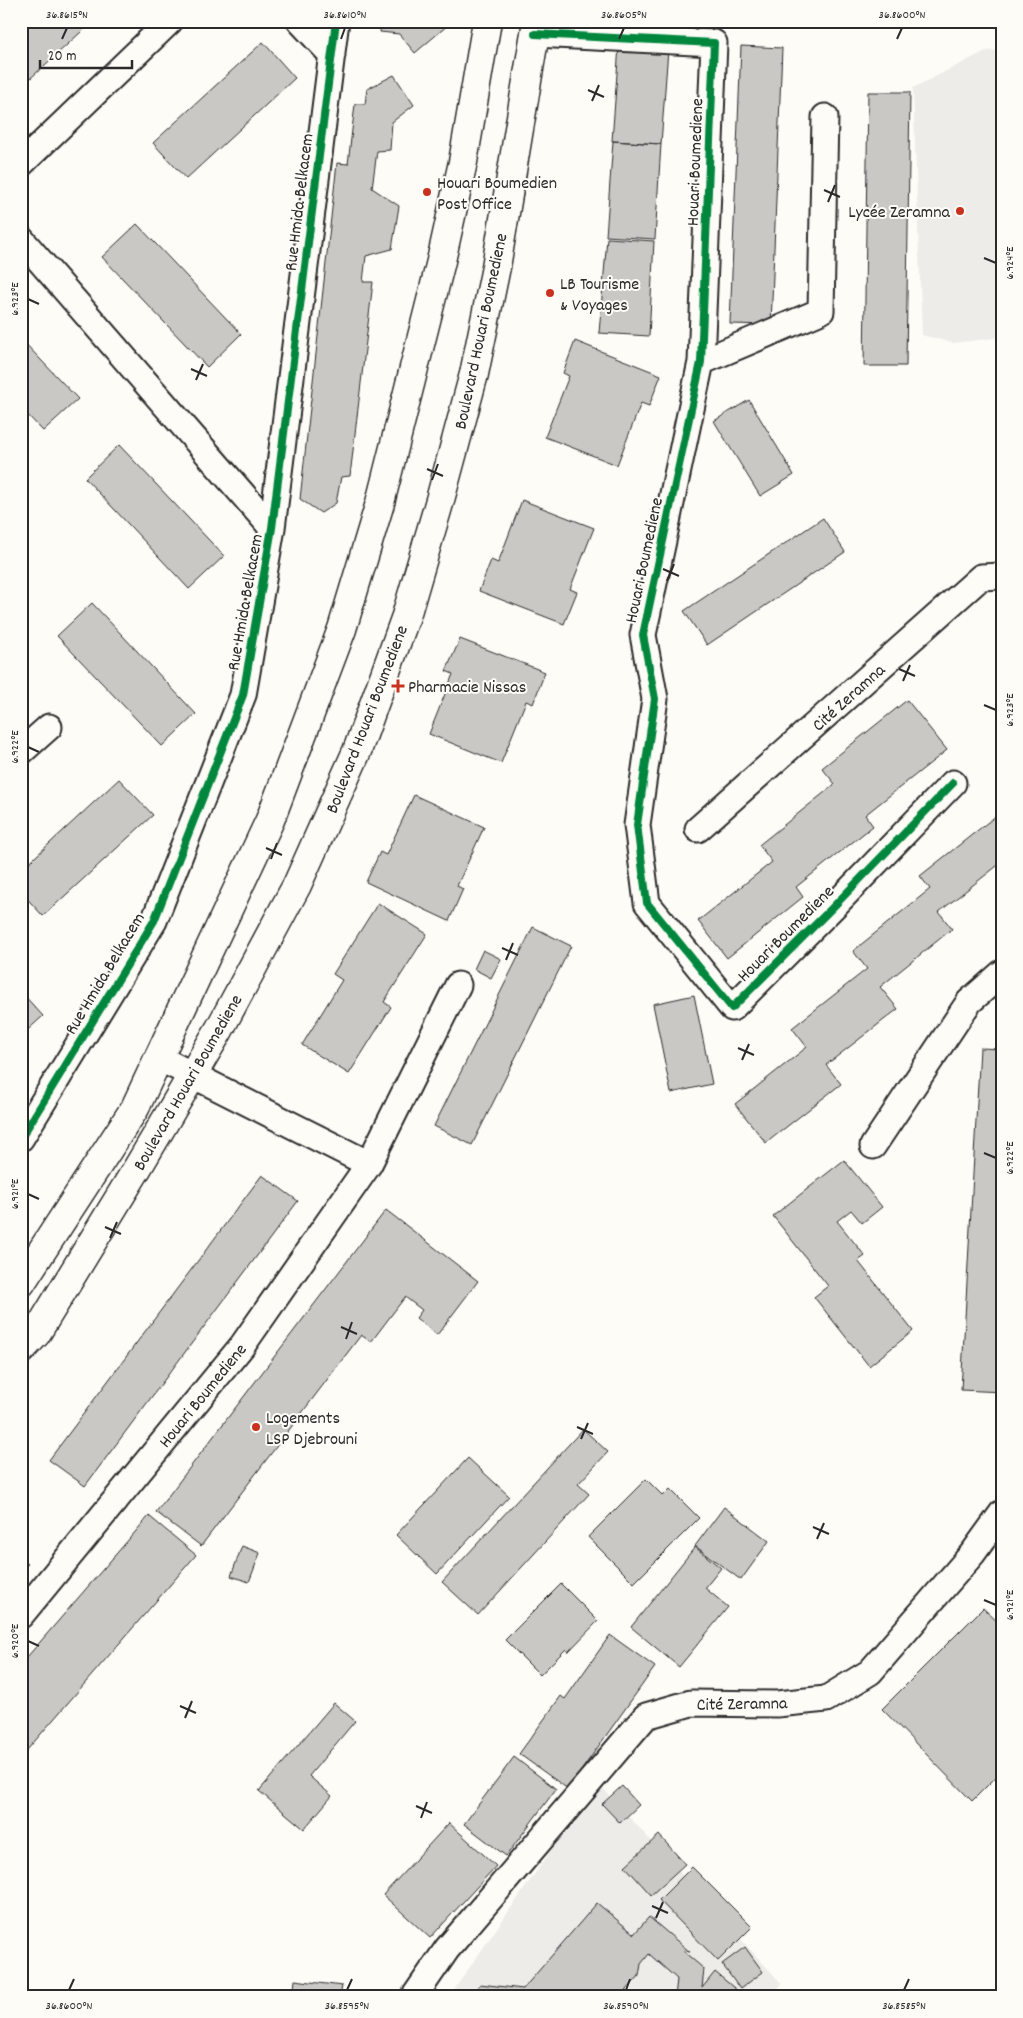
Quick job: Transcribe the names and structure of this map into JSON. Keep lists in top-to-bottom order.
{
  "streets": {
    "highway": ["Boulevard Houari Boumediene"],
    "street": ["Houari Boumediene", "Rue Hmida Belkacem", "Cité Zeramna"]
  },
  "crossings": [
    ["Houari Boumediene", "Boulevard Houari Boumediene"]
  ],
  "places": {
    "other": [
      "Houari Boumedien Post Office",
      "Lycée Zeramna",
      "LB Tourisme & Voyages",
      "Logements LSP Djebrouni"
    ],
    "health": ["Pharmacie Nissas"]
  },
  "scale_bar": "20 m",
  "coordinates": [
    "36.8615°N",
    "36.8610°N",
    "36.8605°N",
    "36.8600°N",
    "6.924°E",
    "6.923°E",
    "6.922°E",
    "6.921°E",
    "6.920°E",
    "36.8595°N",
    "36.8590°N",
    "36.8585°N"
  ]
}
